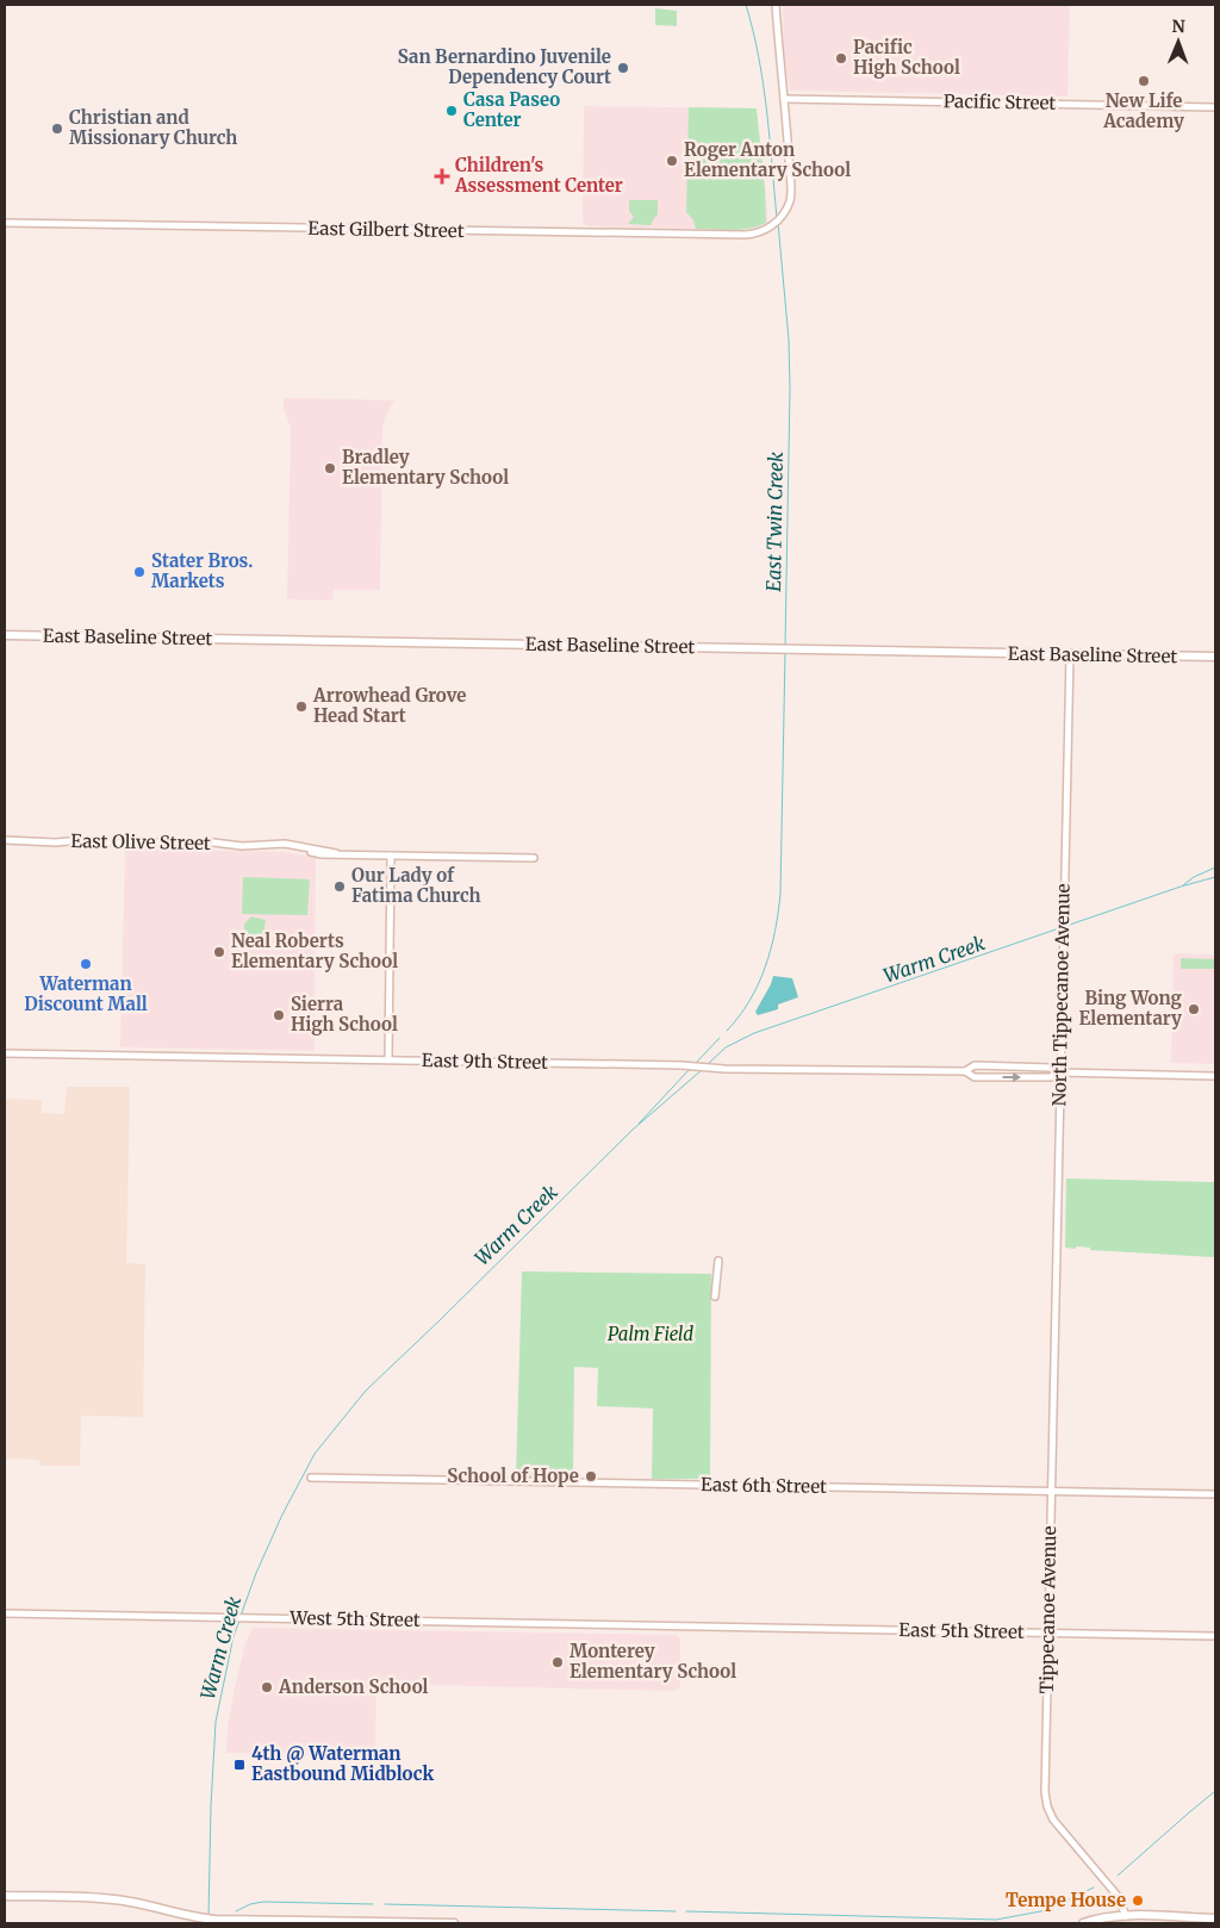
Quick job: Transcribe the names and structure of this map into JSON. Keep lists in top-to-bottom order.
{
  "streets": {
    "main road": ["East Baseline Street"],
    "street": [
      "Pacific Street",
      "East Gilbert Street",
      "East Olive Street",
      "North Tippecanoe Avenue",
      "East 9th Street",
      "East 6th Street",
      "Tippecanoe Avenue",
      "West 5th Street",
      "East 5th Street"
    ]
  },
  "crossings": [
    ["Pacific Street", "East Gilbert Street"],
    ["East Baseline Street", "North Tippecanoe Avenue"],
    ["North Tippecanoe Avenue", "East 9th Street"],
    ["North Tippecanoe Avenue", "Tippecanoe Avenue"],
    ["East 6th Street", "Tippecanoe Avenue"],
    ["Tippecanoe Avenue", "East 5th Street"],
    ["West 5th Street", "East 5th Street"]
  ],
  "water": ["East Twin Creek", "Warm Creek"],
  "parks": ["Palm Field"],
  "places": {
    "other": [
      "Pacific High School",
      "San Bernardino Juvenile Dependency Court",
      "New Life Academy",
      "Casa Paseo Center",
      "Christian and Missionary Church",
      "Roger Anton Elementary School",
      "Bradley Elementary School",
      "Stater Bros. Markets",
      "Arrowhead Grove Head Start",
      "Our Lady of Fatima Church",
      "Neal Roberts Elementary School",
      "Waterman Discount Mall",
      "Bing Wong Elementary",
      "Sierra High School",
      "School of Hope",
      "Monterey Elementary School",
      "Anderson School",
      "Tempe House"
    ],
    "health": ["Children's Assessment Center"],
    "transit": ["4th @ Waterman Eastbound Midblock"]
  },
  "north": "top"
}
